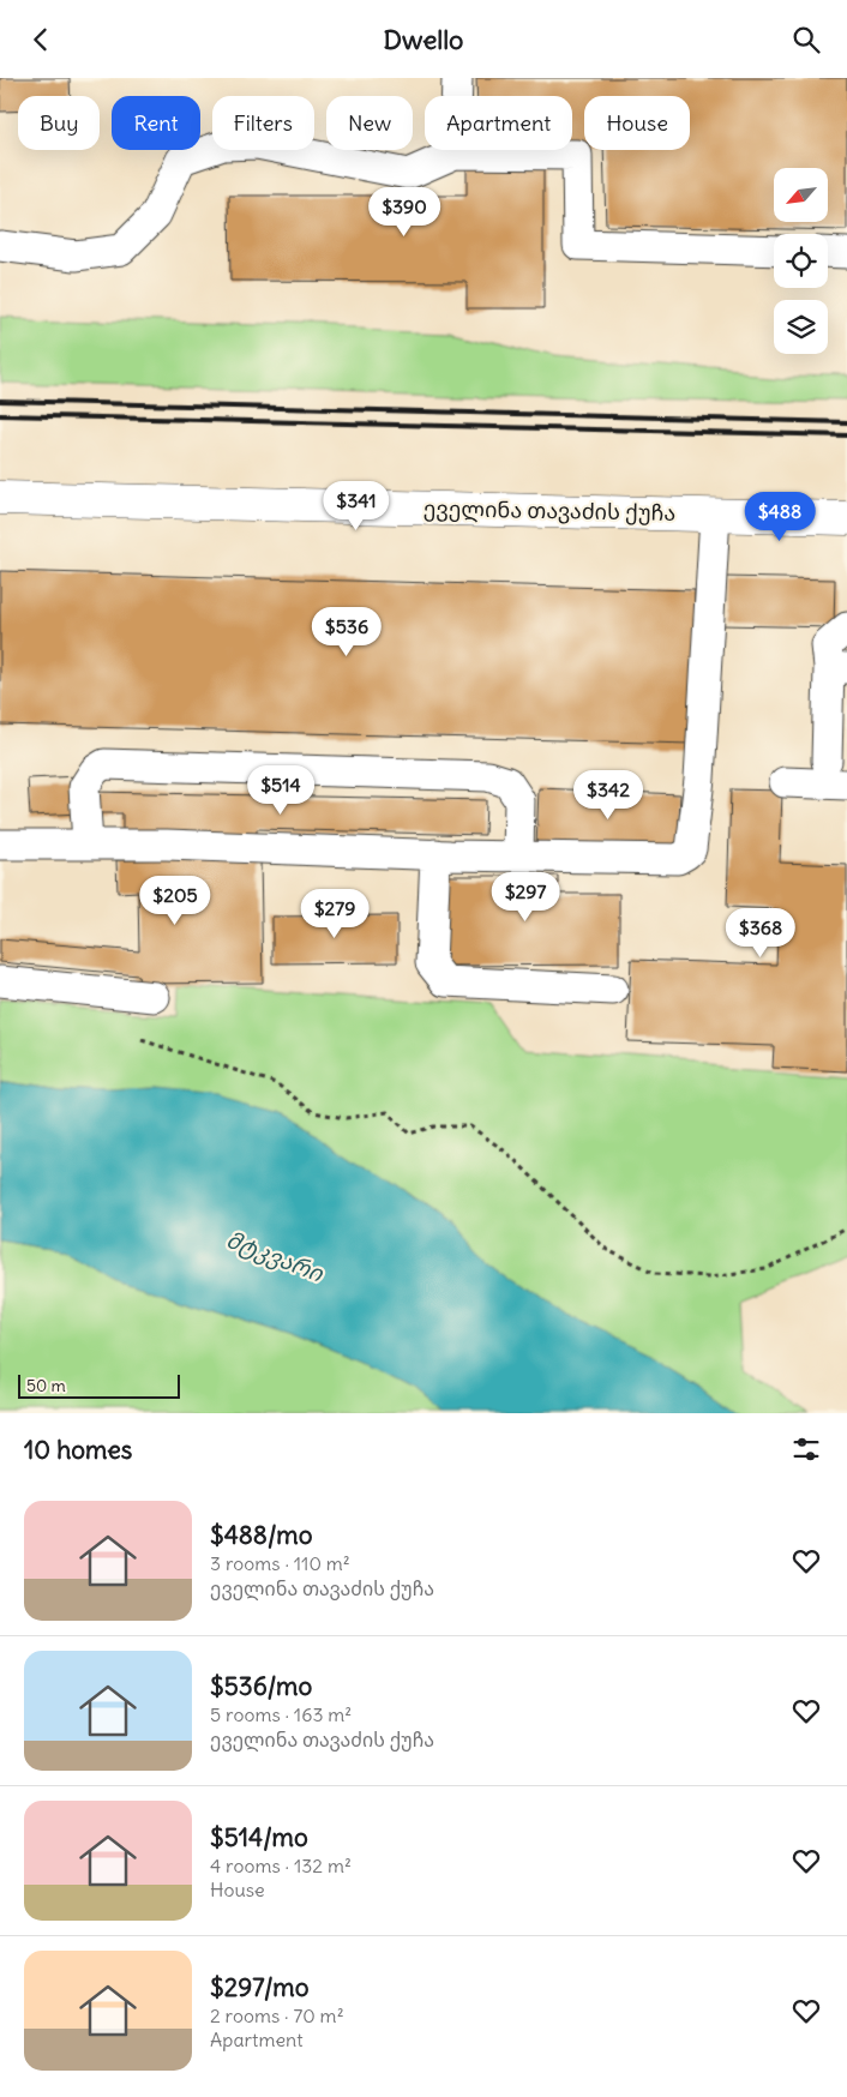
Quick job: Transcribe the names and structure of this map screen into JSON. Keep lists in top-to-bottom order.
{
  "streets": {
    "main road": ["ეველინა თავაძის ქუჩა"]
  },
  "water": ["მტკვარი"],
  "scale_bar": "50 m",
  "north": "bottom left",
  "page": {
    "header": "Dwello",
    "chip": [
      "Buy",
      "Rent",
      "Filters",
      "New",
      "Apartment",
      "House"
    ],
    "price": [
      "$390",
      "$341",
      "$488",
      "$536",
      "$514",
      "$342",
      "$297",
      "$205",
      "$279",
      "$368"
    ],
    "scale": "50 m",
    "heading": "10 homes",
    "list": [
      {
        "name": "$488/mo",
        "note": "3 rooms · 110 m² · ეველინა თავაძის ქუჩა"
      },
      {
        "name": "$536/mo",
        "note": "5 rooms · 163 m² · ეველინა თავაძის ქუჩა"
      },
      {
        "name": "$514/mo",
        "note": "4 rooms · 132 m² · House"
      },
      {
        "name": "$297/mo",
        "note": "2 rooms · 70 m² · Apartment"
      }
    ]
  }
}
